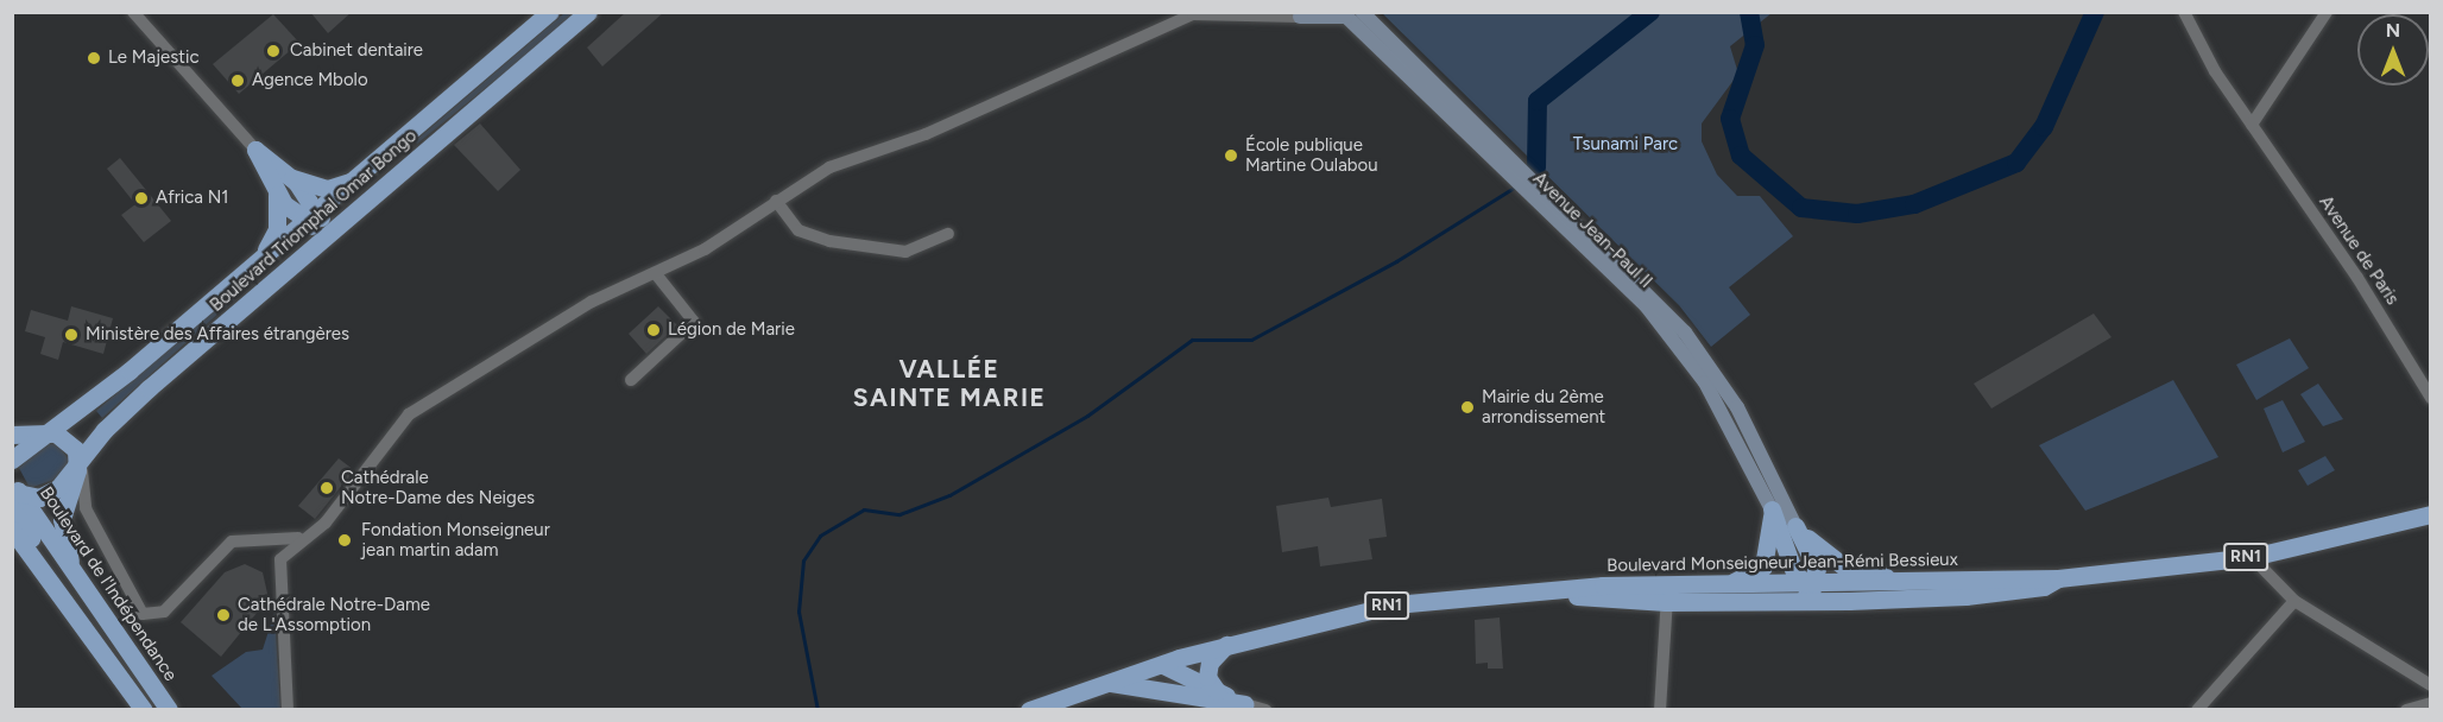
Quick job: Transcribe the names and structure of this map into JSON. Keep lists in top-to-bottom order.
{
  "streets": {
    "main road": [
      "Boulevard Triomphal Omar Bongo",
      "Avenue Jean-Paul II",
      "RN1",
      "Boulevard Monseigneur Jean-Rémi Bessieux",
      "Boulevard de l'Indépendance"
    ],
    "street": ["Avenue de Paris"]
  },
  "districts": ["VALLÉE SAINTE MARIE"],
  "parks": ["Tsunami Parc"],
  "places": [
    "Cabinet dentaire",
    "Le Majestic",
    "Agence Mbolo",
    "École publique Martine Oulabou",
    "Africa N1",
    "Légion de Marie",
    "Ministère des Affaires étrangères",
    "Mairie du 2ème arrondissement",
    "Cathédrale Notre-Dame des Neiges",
    "Fondation Monseigneur jean martin adam",
    "Cathédrale Notre-Dame de L'Assomption"
  ],
  "north": "top"
}
